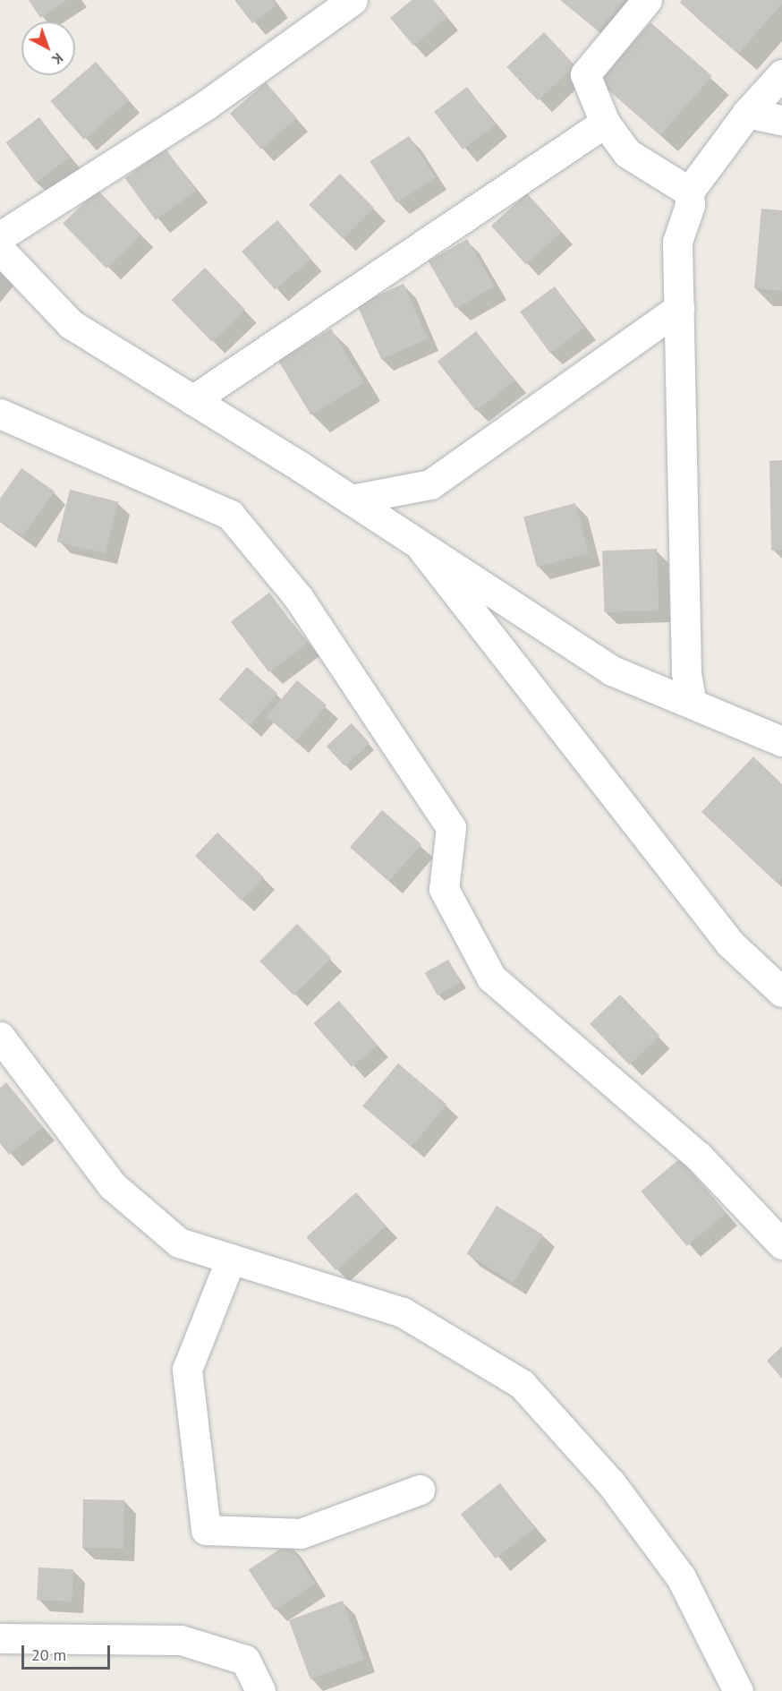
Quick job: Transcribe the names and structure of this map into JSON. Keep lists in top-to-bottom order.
{
  "scale_bar": "20 m",
  "north": "bottom right"
}
